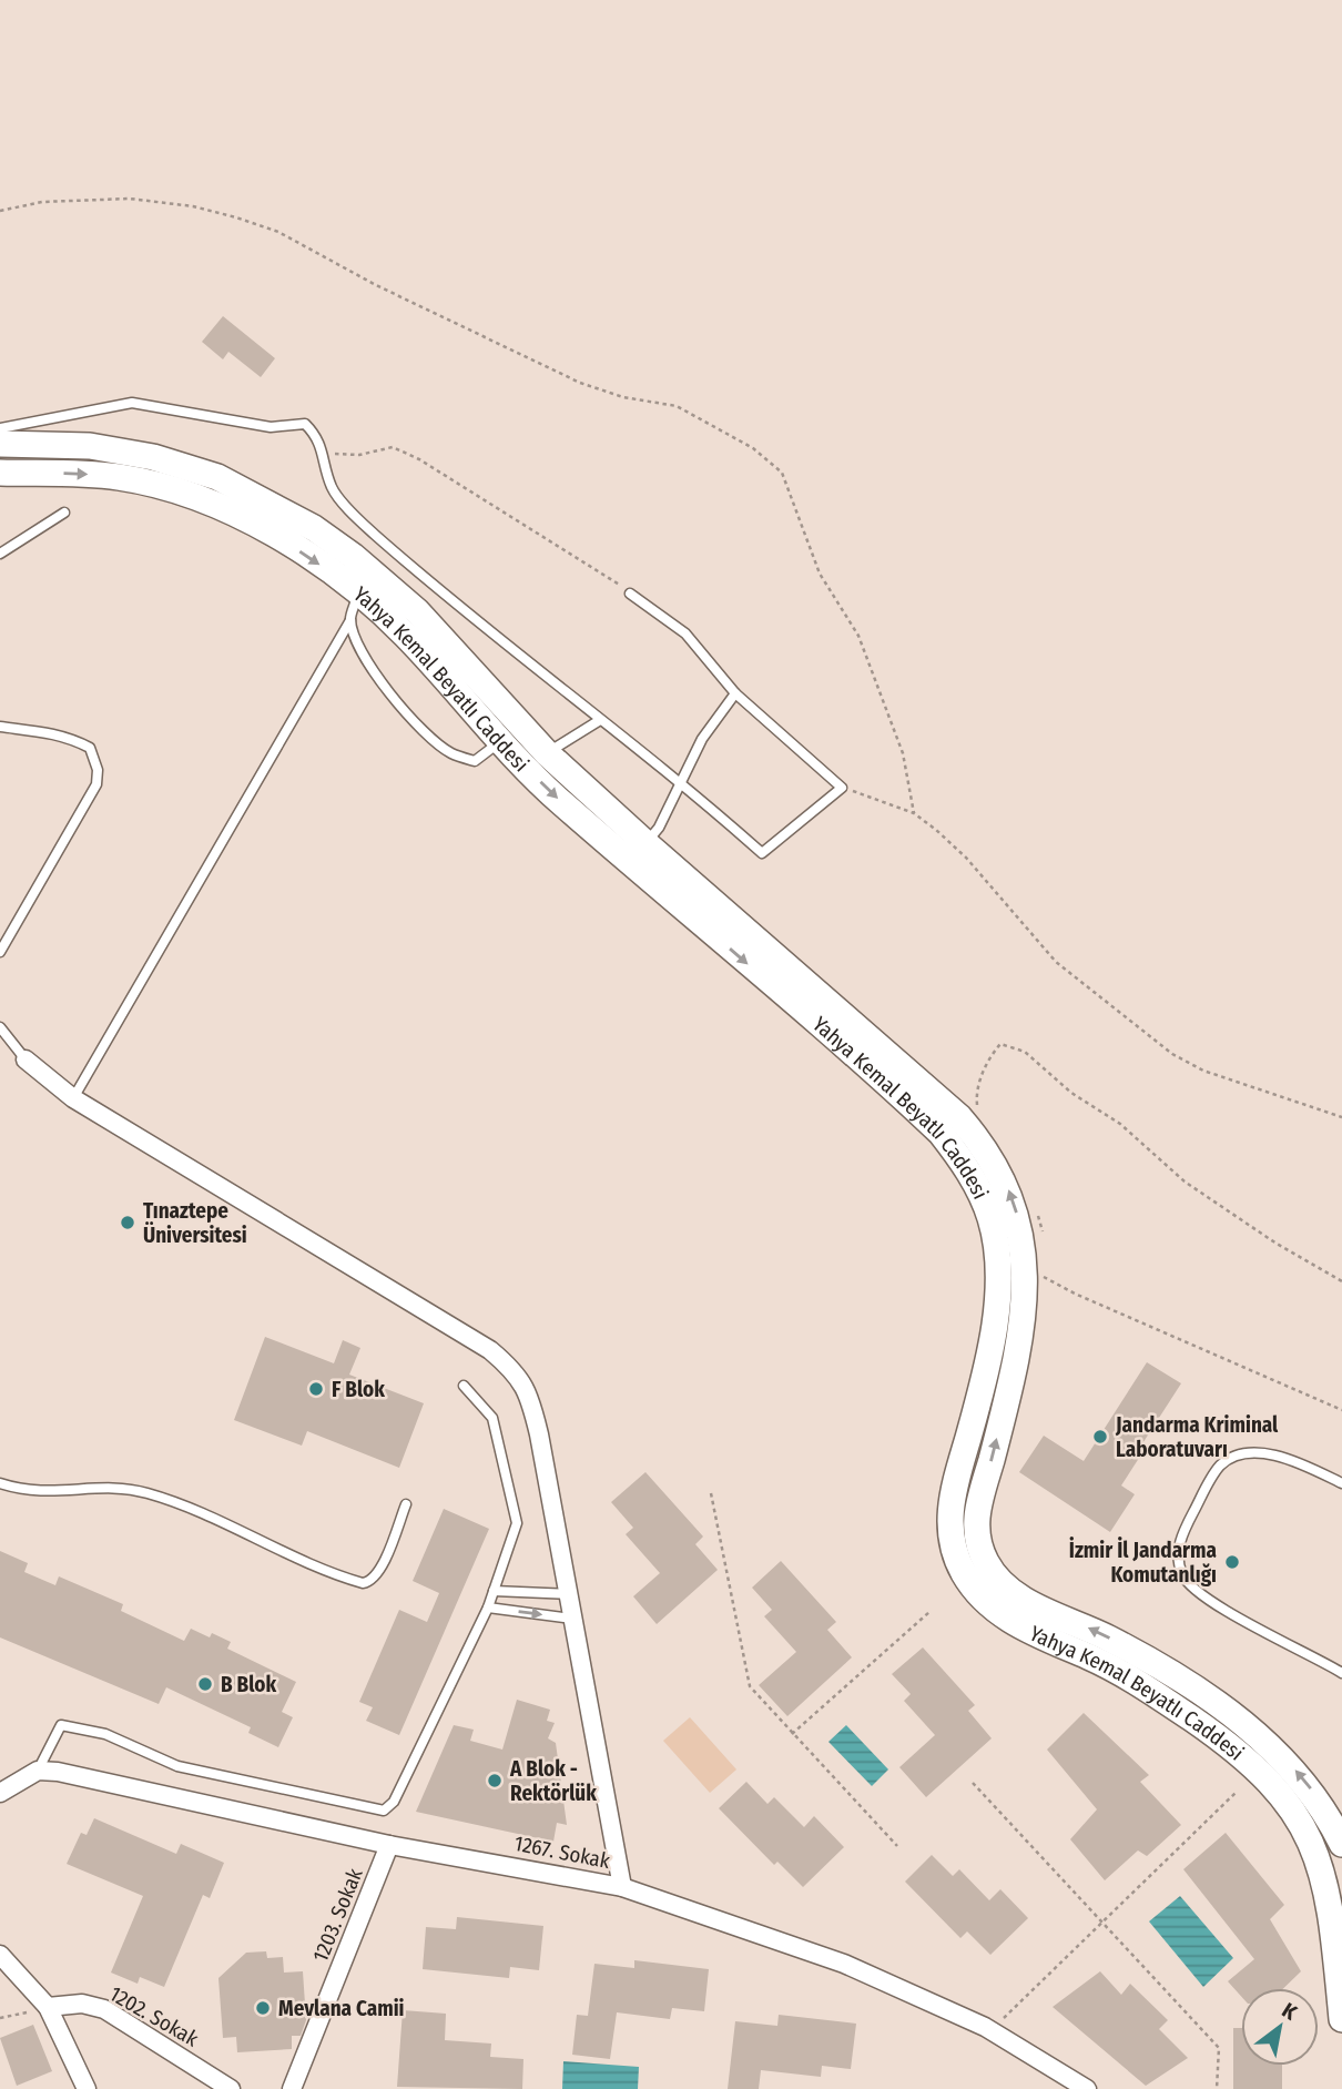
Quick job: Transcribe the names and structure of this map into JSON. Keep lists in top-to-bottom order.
{
  "streets": {
    "main road": ["Yahya Kemal Beyatlı Caddesi"],
    "street": ["1267. Sokak", "1203. Sokak", "1202. Sokak"]
  },
  "crossings": [
    ["1267. Sokak", "1203. Sokak"]
  ],
  "places": [
    "Tınaztepe Üniversitesi",
    "F Blok",
    "Jandarma Kriminal Laboratuvarı",
    "İzmir İl Jandarma Komutanlığı",
    "B Blok",
    "A Blok - Rektörlük",
    "Mevlana Camii"
  ],
  "north": "top right"
}
